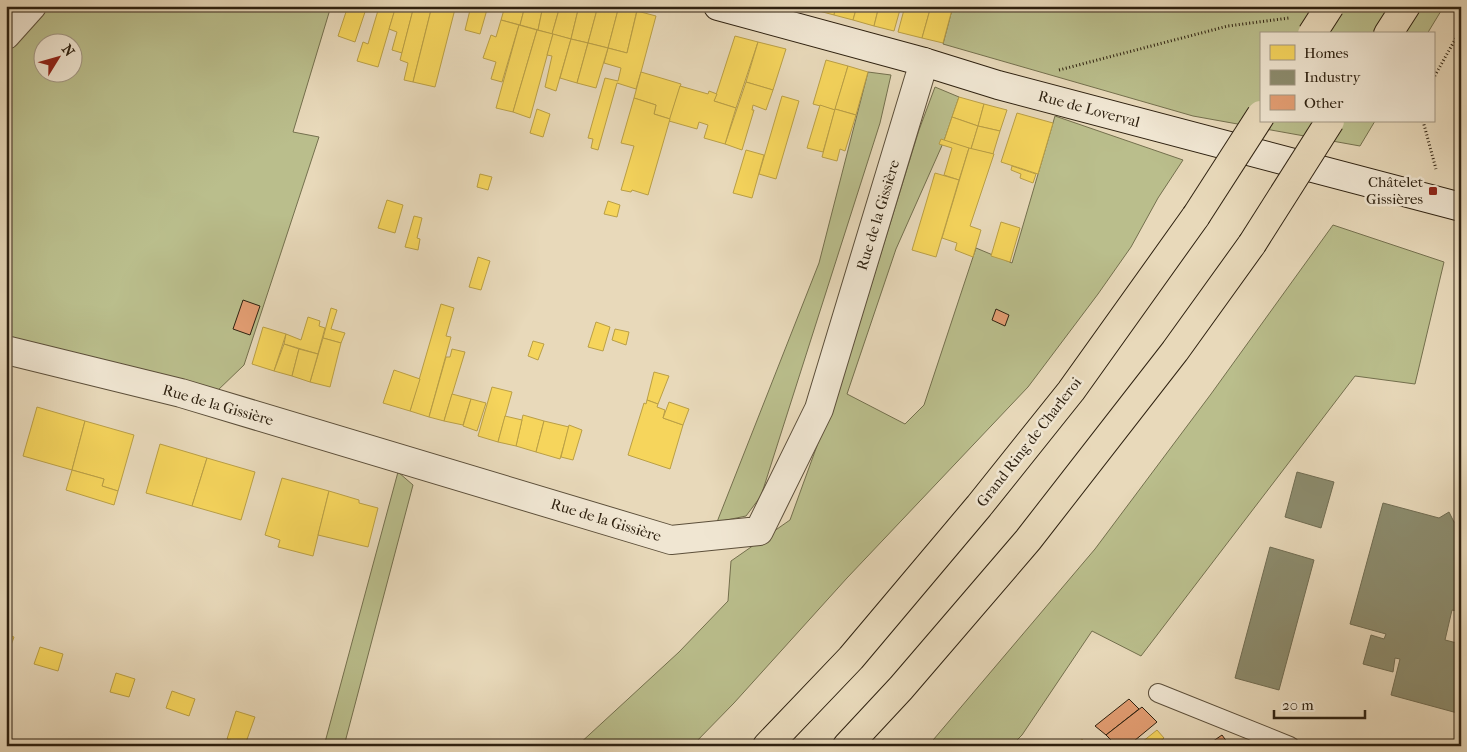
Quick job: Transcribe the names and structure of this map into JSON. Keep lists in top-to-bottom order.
{
  "streets": {
    "highway": ["Grand Ring de Charleroi"],
    "street": ["Rue de Loverval", "Rue de la Gissière"]
  },
  "crossings": [
    ["Rue de Loverval", "Rue de la Gissière"]
  ],
  "places": {
    "transit": ["Châtelet Gissières"]
  },
  "legend": ["Homes", "Industry", "Other"],
  "scale_bar": "20 m",
  "north": "top right"
}
